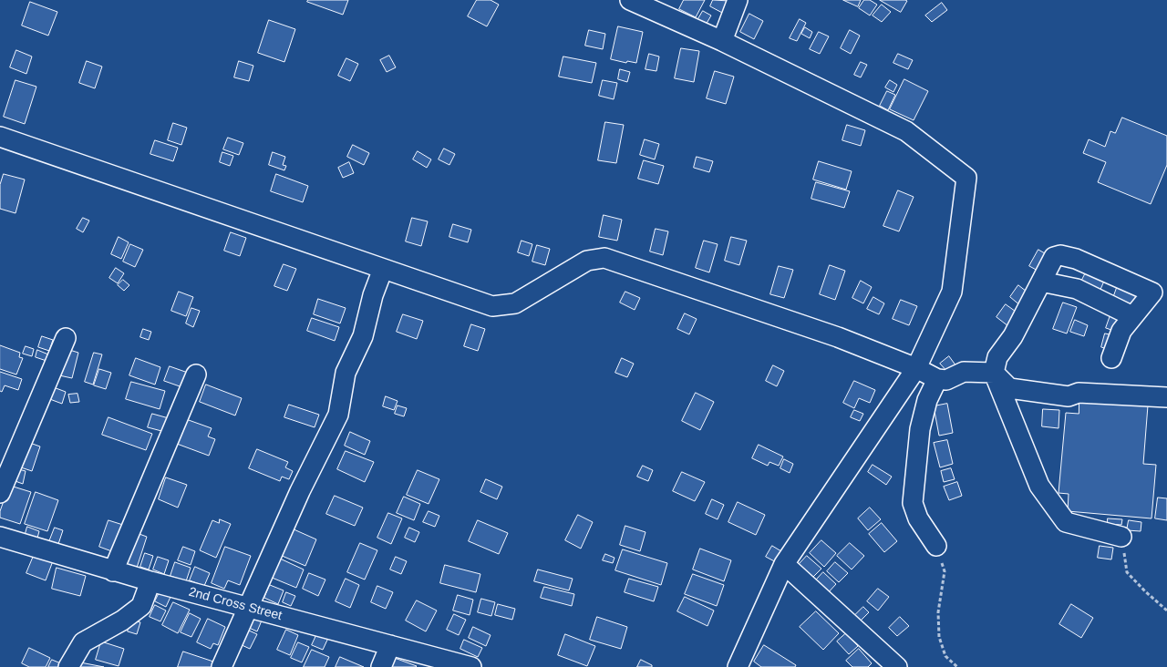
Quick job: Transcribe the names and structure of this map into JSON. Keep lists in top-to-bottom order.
{
  "streets": {
    "street": ["2nd Cross Street"]
  }
}
